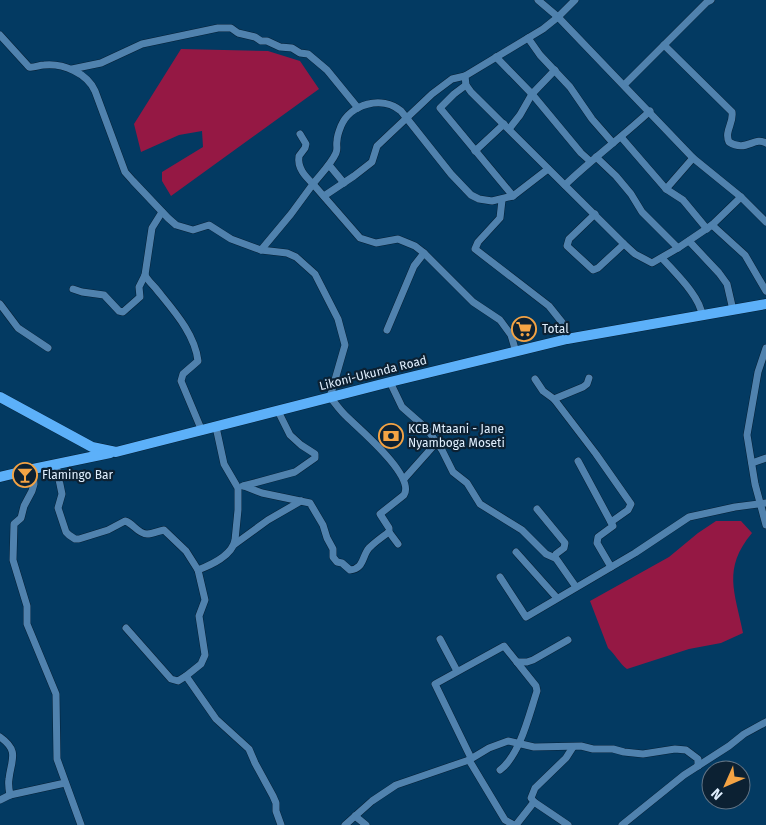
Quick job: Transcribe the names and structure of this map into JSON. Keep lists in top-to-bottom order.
{
  "streets": {
    "highway": ["Likoni-Ukunda Road"]
  },
  "places": {
    "supermarket": ["Total"],
    "bank": ["KCB Mtaani - Jane Nyamboga Moseti"],
    "bar": ["Flamingo Bar"]
  },
  "north": "bottom left"
}
